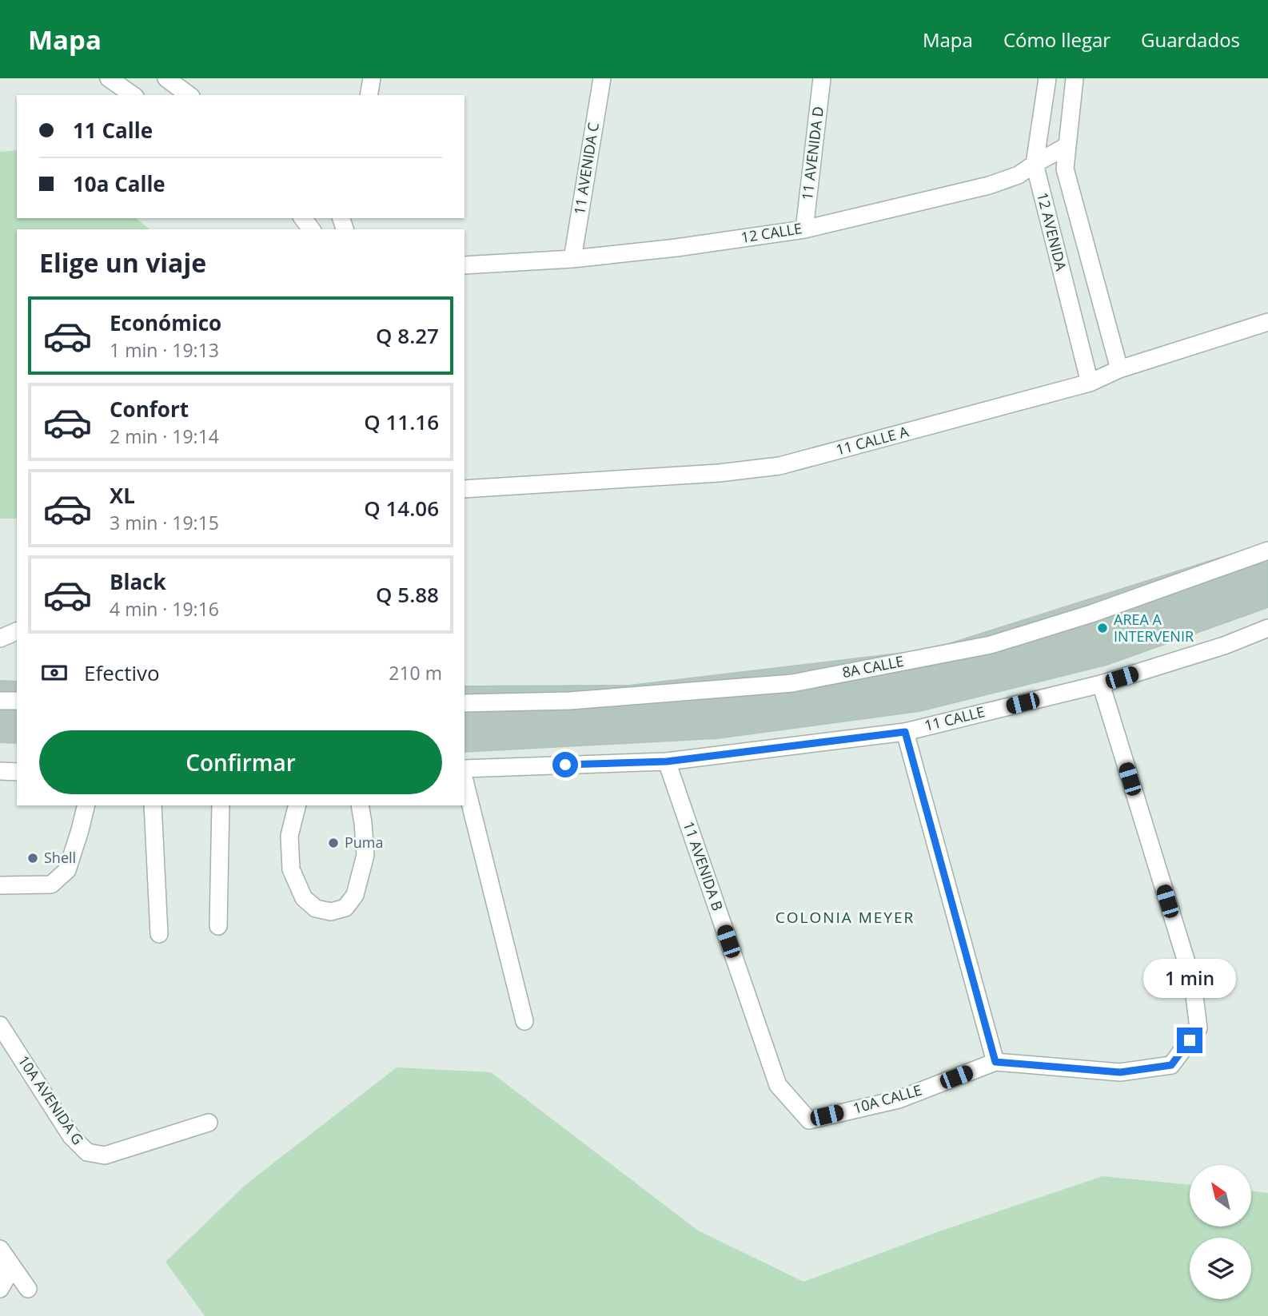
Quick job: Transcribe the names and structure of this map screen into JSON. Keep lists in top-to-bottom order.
{
  "streets": {
    "street": [
      "11 AVENIDA D",
      "11 AVENIDA C",
      "12 AVENIDA",
      "12 CALLE",
      "11 CALLE A",
      "8A CALLE",
      "11 CALLE",
      "11 AVENIDA B",
      "10A CALLE",
      "10A AVENIDA G"
    ]
  },
  "crossings": [
    ["11 AVENIDA D", "12 CALLE"],
    ["11 AVENIDA C", "12 CALLE"],
    ["12 AVENIDA", "12 CALLE"],
    ["12 AVENIDA", "11 CALLE A"],
    ["11 CALLE", "11 AVENIDA B"],
    ["11 CALLE", "10A CALLE"],
    ["11 AVENIDA B", "10A CALLE"]
  ],
  "districts": ["COLONIA MEYER"],
  "places": ["AREA A INTERVENIR", "Puma", "Shell"],
  "north": "top left",
  "page": {
    "header": "Mapa",
    "nav": ["Mapa", "Cómo llegar", "Guardados"],
    "banner": ["11 Calle", "10a Calle"],
    "heading": "Elige un viaje",
    "list": [
      {
        "name": "Económico",
        "note": "1 min · 19:13",
        "value": "Q 8.27"
      },
      {
        "name": "Confort",
        "note": "2 min · 19:14",
        "value": "Q 11.16"
      },
      {
        "name": "XL",
        "note": "3 min · 19:15",
        "value": "Q 14.06"
      },
      {
        "name": "Black",
        "note": "4 min · 19:16",
        "value": "Q 5.88"
      }
    ],
    "pay": ["Efectivo", "210 m"],
    "buttons": "Confirmar",
    "bubble": "1 min"
  }
}
